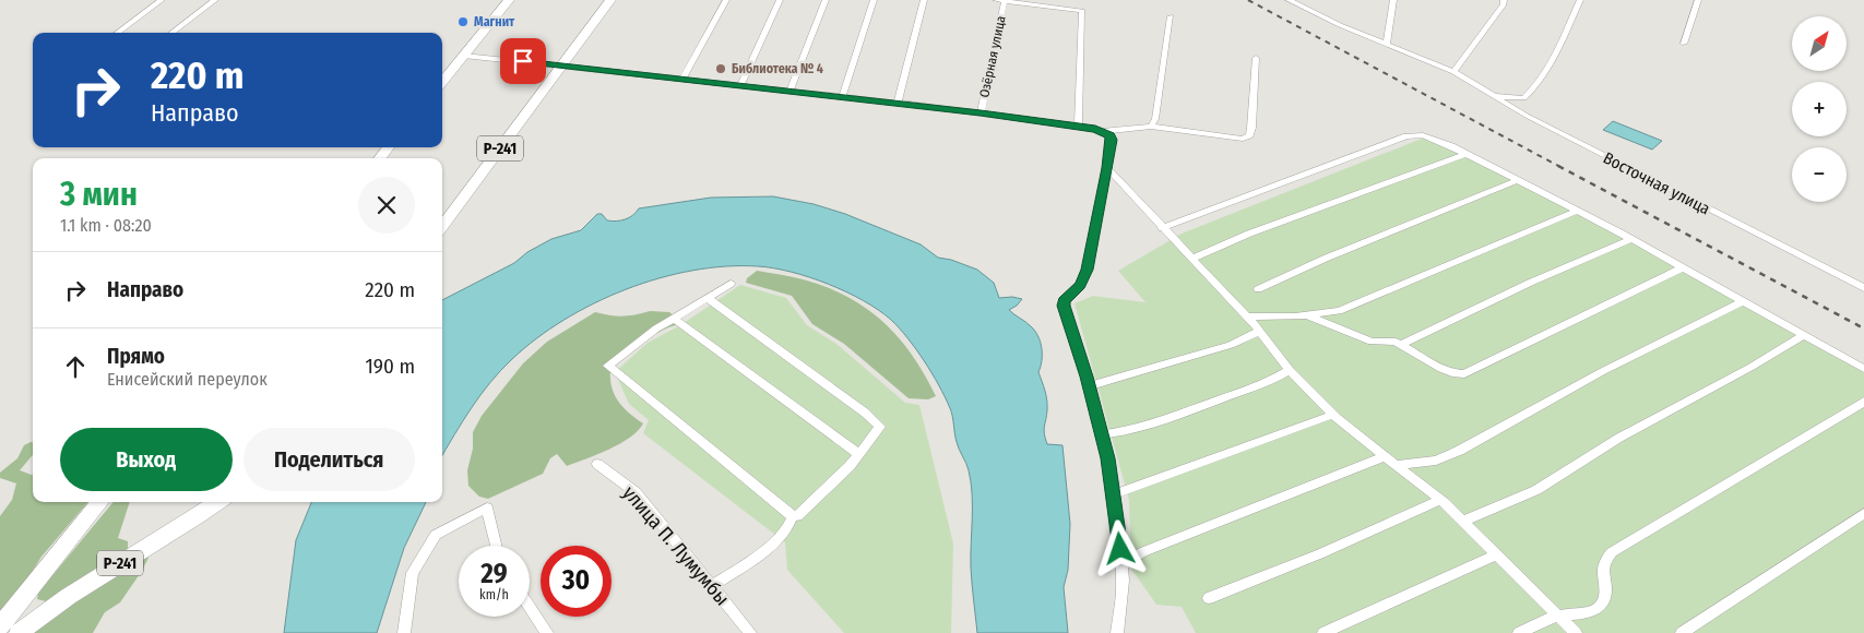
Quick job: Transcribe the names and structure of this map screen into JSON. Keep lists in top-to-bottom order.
{
  "streets": {
    "highway": ["Р-241"],
    "street": ["Озёрная улица", "Восточная улица", "улица П. Лумумбы"]
  },
  "places": ["Магнит", "Библиотека № 4"],
  "north": "top right",
  "page": {
    "map_buttons": ["+", "−"],
    "turn": ["220 m", "Направо"],
    "heading": ["3 мин", "1.1 km · 08:20"],
    "list": [
      {
        "name": "Направо",
        "value": "220 m"
      },
      {
        "name": "Прямо",
        "note": "Енисейский переулок",
        "value": "190 m"
      }
    ],
    "buttons": ["Выход", "Поделиться"],
    "speed": "29 km/h",
    "limit": "30"
  }
}
